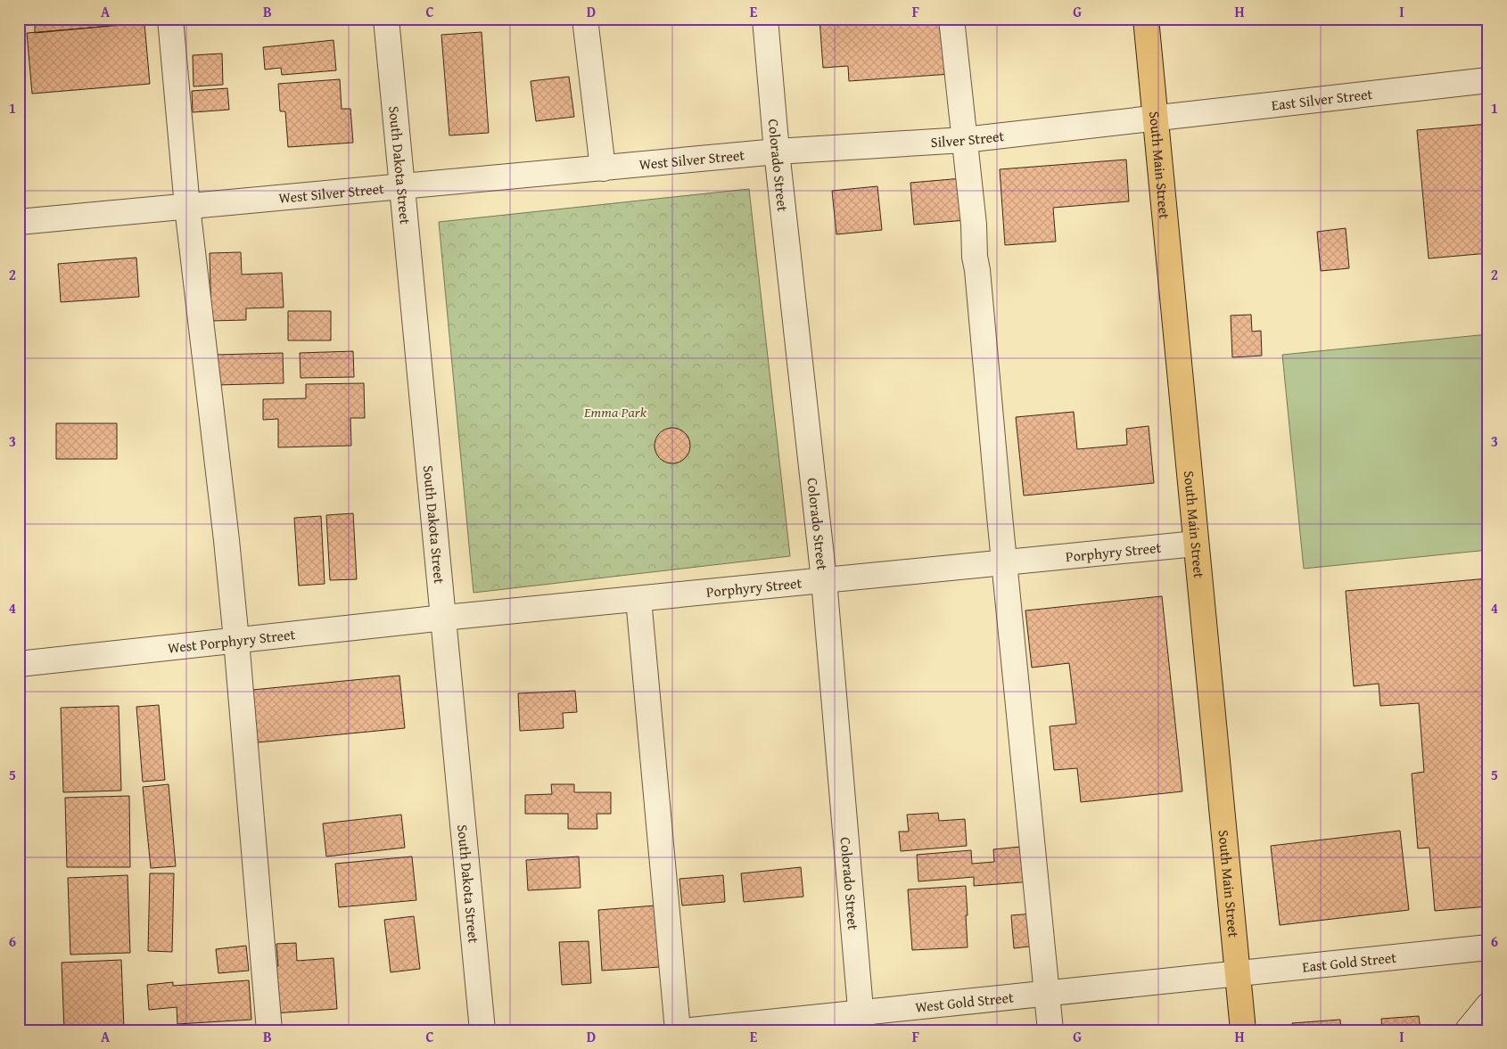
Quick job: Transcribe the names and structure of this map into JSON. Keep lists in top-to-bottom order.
{
  "streets": {
    "main road": ["South Main Street"],
    "street": [
      "East Silver Street",
      "Silver Street",
      "West Silver Street",
      "South Dakota Street",
      "Colorado Street",
      "Porphyry Street",
      "West Porphyry Street",
      "East Gold Street",
      "West Gold Street"
    ]
  },
  "crossings": [
    ["East Silver Street", "Silver Street"],
    ["East Silver Street", "South Main Street"],
    ["Silver Street", "West Silver Street"],
    ["Silver Street", "Colorado Street"],
    ["Silver Street", "South Main Street"],
    ["West Silver Street", "South Dakota Street"],
    ["West Silver Street", "Colorado Street"],
    ["South Dakota Street", "Porphyry Street"],
    ["South Dakota Street", "West Porphyry Street"],
    ["Colorado Street", "Porphyry Street"],
    ["Colorado Street", "West Gold Street"],
    ["South Main Street", "Porphyry Street"],
    ["South Main Street", "East Gold Street"],
    ["South Main Street", "West Gold Street"],
    ["Porphyry Street", "West Porphyry Street"],
    ["East Gold Street", "West Gold Street"]
  ],
  "parks": ["Emma Park"],
  "grid": {
    "columns": [
      "A",
      "B",
      "C",
      "D",
      "E",
      "F",
      "G",
      "H",
      "I"
    ],
    "rows": [
      "1",
      "2",
      "3",
      "4",
      "5",
      "6"
    ]
  }
}
